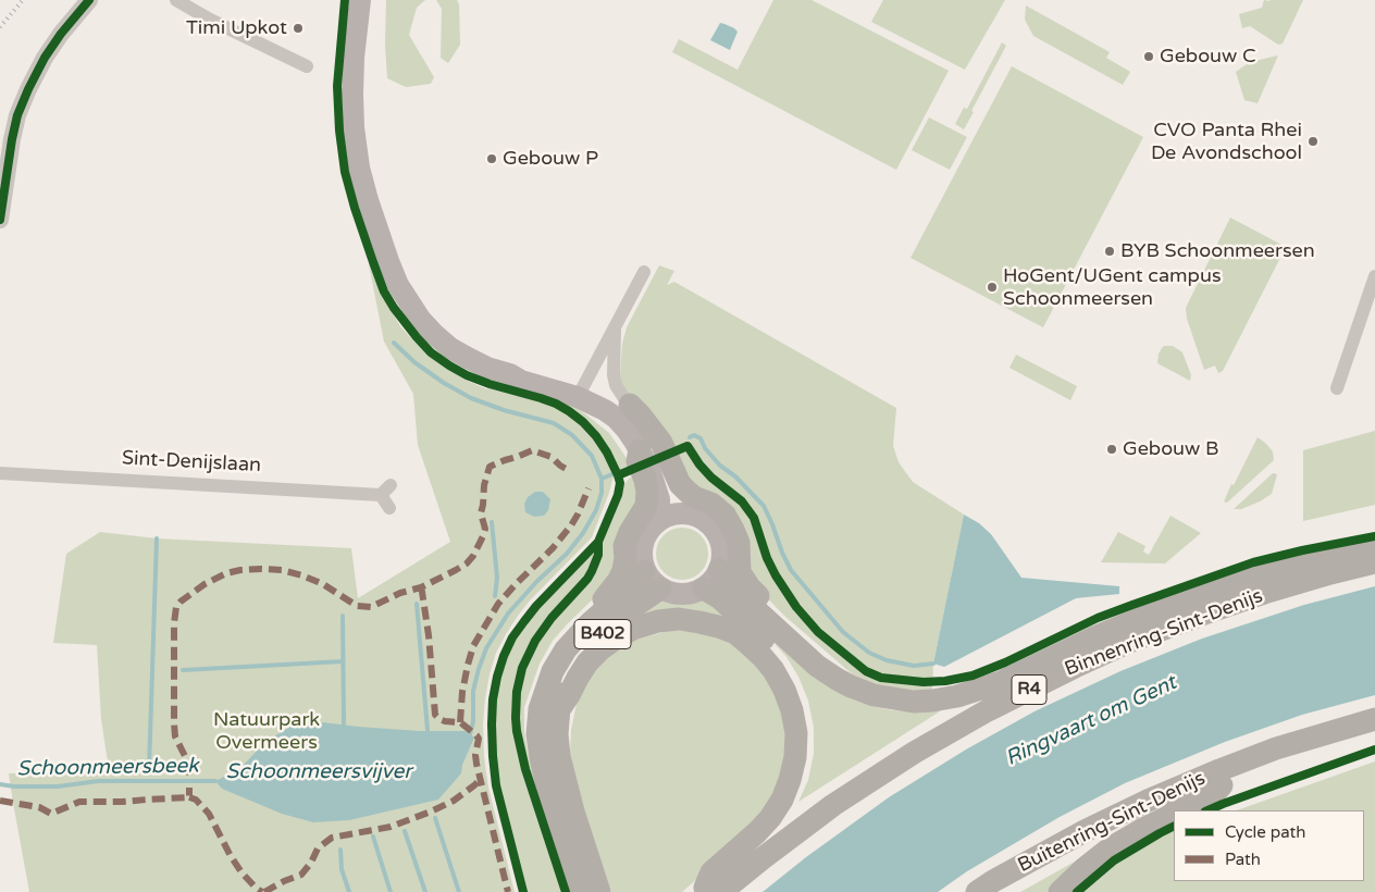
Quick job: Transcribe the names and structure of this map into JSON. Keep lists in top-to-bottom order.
{
  "streets": {
    "highway": [
      "Binnenring-Sint-Denijs",
      "B402",
      "R4",
      "Buitenring-Sint-Denijs"
    ],
    "street": ["Sint-Denijslaan"]
  },
  "water": ["Ringvaart om Gent", "Schoonmeersbeek", "Schoonmeersvijver"],
  "parks": ["Natuurpark Overmeers"],
  "places": [
    "Timi Upkot",
    "Gebouw C",
    "CVO Panta Rhei De Avondschool",
    "Gebouw P",
    "BYB Schoonmeersen",
    "HoGent/UGent campus Schoonmeersen",
    "Gebouw B"
  ],
  "legend": ["Cycle path", "Path"]
}
